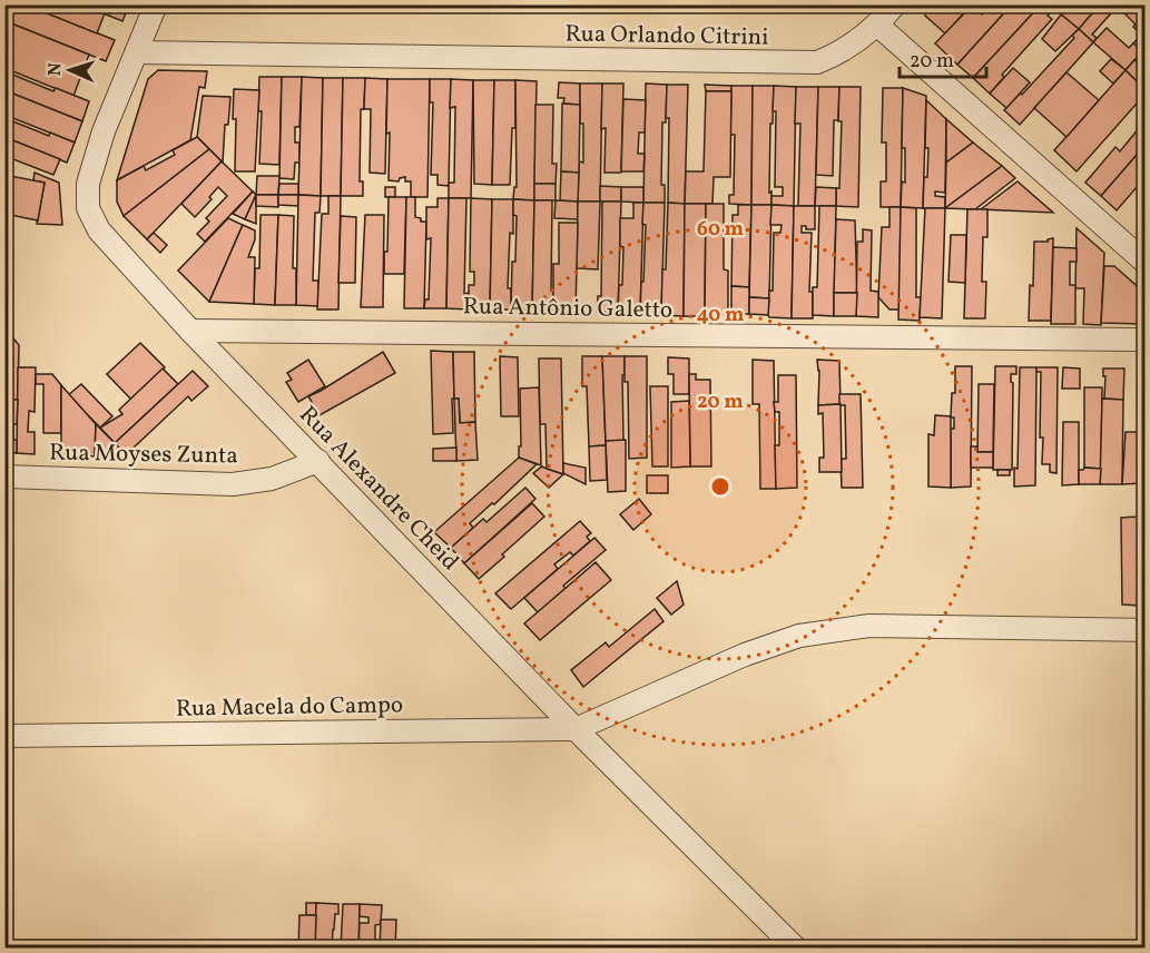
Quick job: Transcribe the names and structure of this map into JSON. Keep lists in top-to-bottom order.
{
  "streets": {
    "street": [
      "Rua Orlando Citrini",
      "Rua Antônio Galetto",
      "Rua Moyses Zunta",
      "Rua Alexandre Cheid",
      "Rua Macela do Campo"
    ]
  },
  "crossings": [
    ["Rua Orlando Citrini", "Rua Alexandre Cheid"],
    ["Rua Antônio Galetto", "Rua Alexandre Cheid"],
    ["Rua Moyses Zunta", "Rua Alexandre Cheid"],
    ["Rua Alexandre Cheid", "Rua Macela do Campo"]
  ],
  "scale_bar": "20 m",
  "north": "left",
  "rings": ["60 m", "40 m", "20 m"]
}
